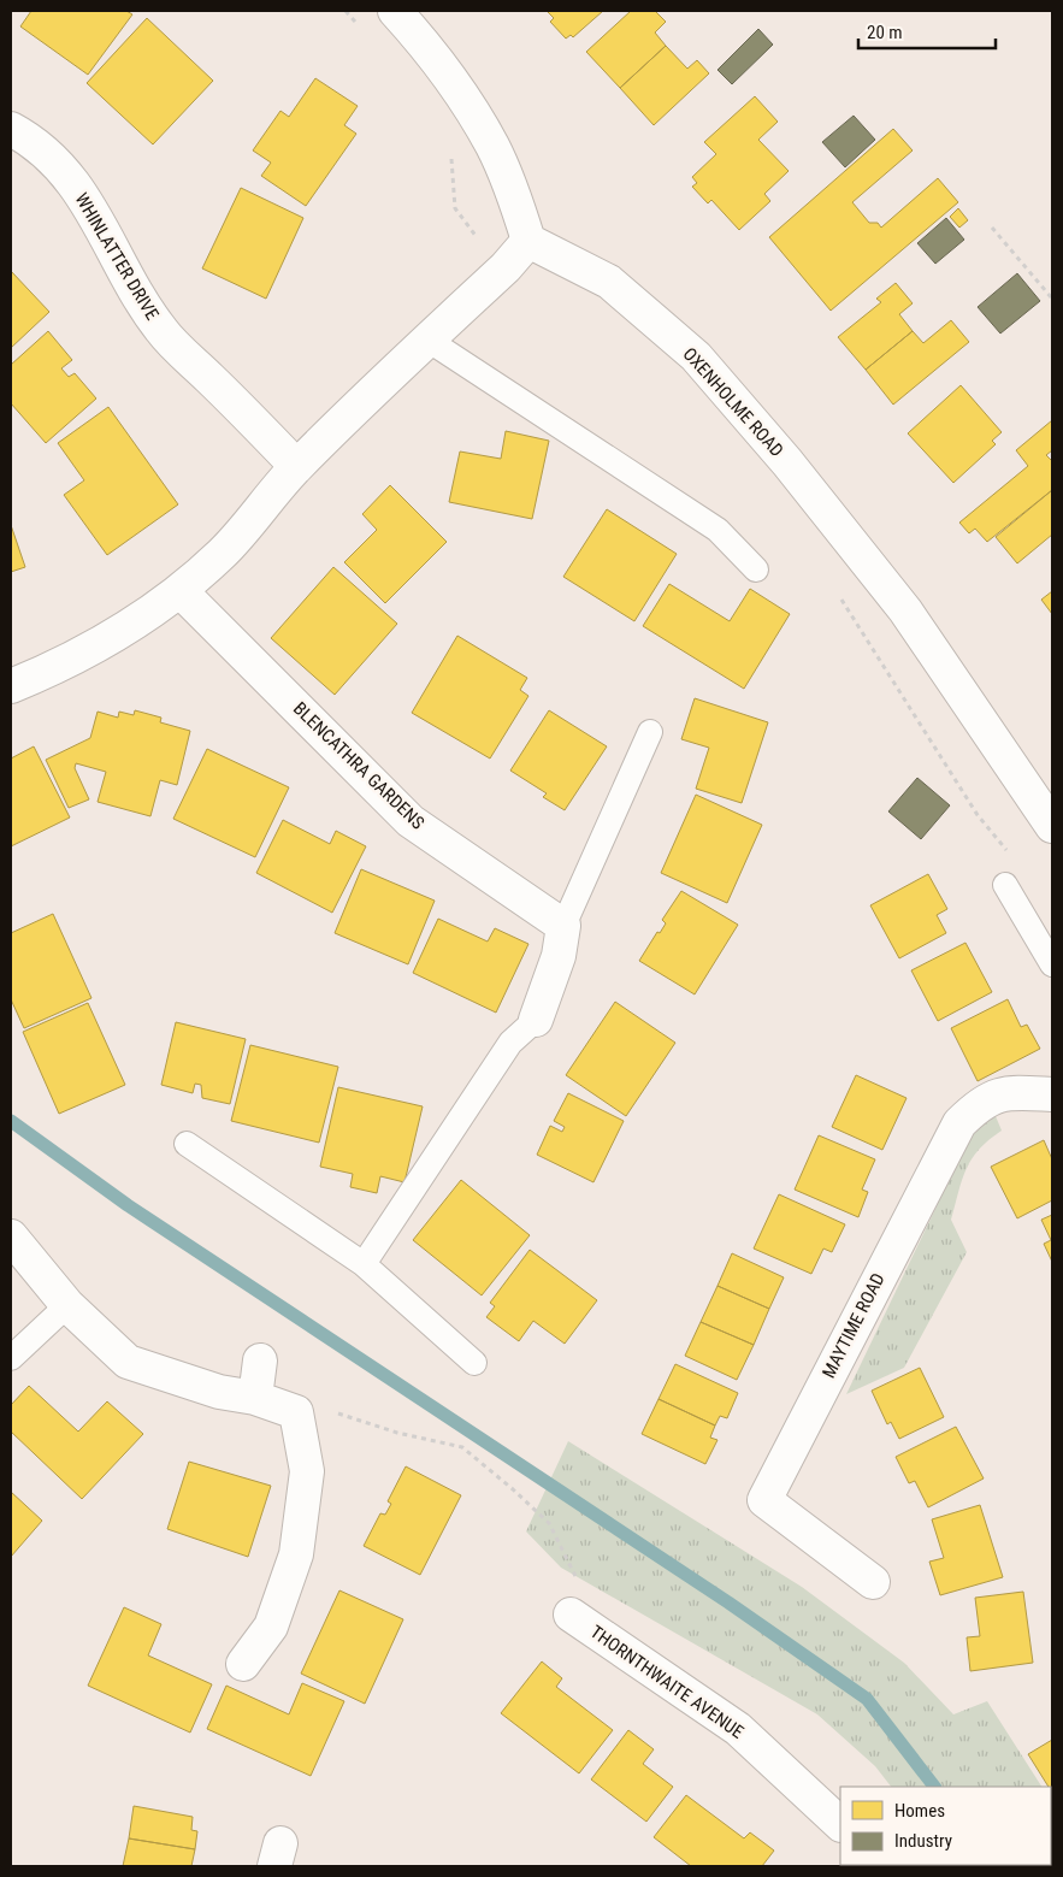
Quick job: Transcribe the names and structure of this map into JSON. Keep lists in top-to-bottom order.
{
  "streets": {
    "street": [
      "WHINLATTER DRIVE",
      "OXENHOLME ROAD",
      "BLENCATHRA GARDENS",
      "MAYTIME ROAD",
      "THORNTHWAITE AVENUE"
    ]
  },
  "legend": ["Homes", "Industry"],
  "scale_bar": "20 m"
}
